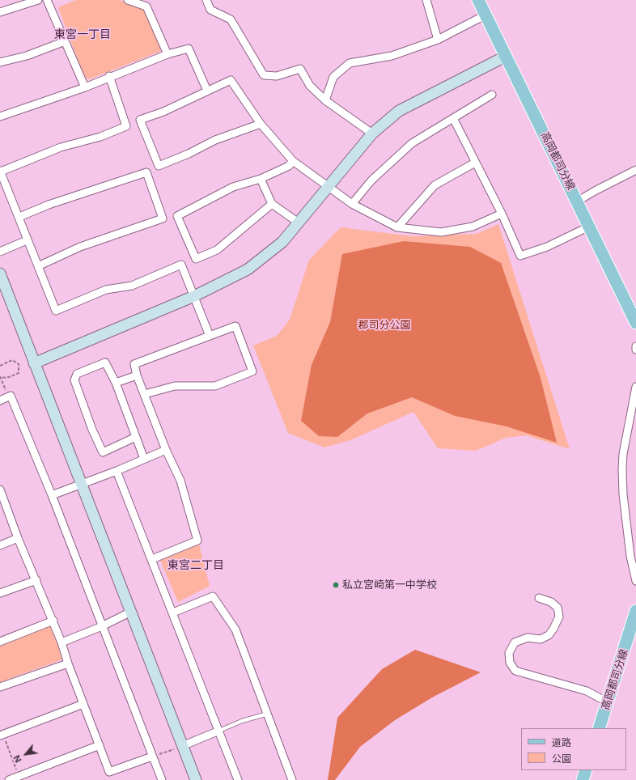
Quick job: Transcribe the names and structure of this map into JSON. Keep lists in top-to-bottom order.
{
  "streets": {
    "main road": ["高岡都司分線"]
  },
  "districts": ["東宮一丁目", "東宮二丁目"],
  "parks": ["郡司分公園"],
  "places": ["私立宮崎第一中学校"],
  "legend": ["道路", "公園"],
  "north": "bottom left"
}
